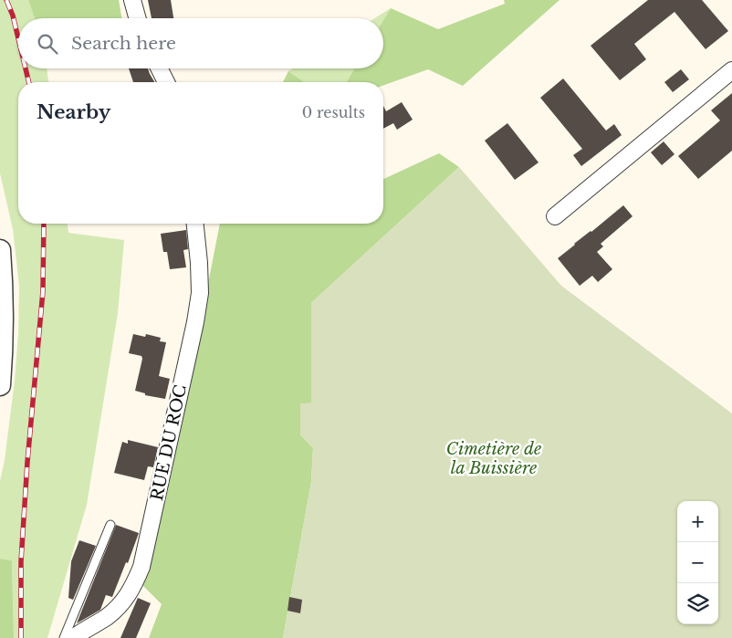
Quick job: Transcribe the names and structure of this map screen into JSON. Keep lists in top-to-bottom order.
{
  "streets": {
    "street": ["RUE DU ROC"]
  },
  "parks": ["Cimetière de la Buissière"],
  "page": {
    "search": "Search here",
    "heading": ["Nearby", "0 results"],
    "map_buttons": ["+", "−"]
  }
}
